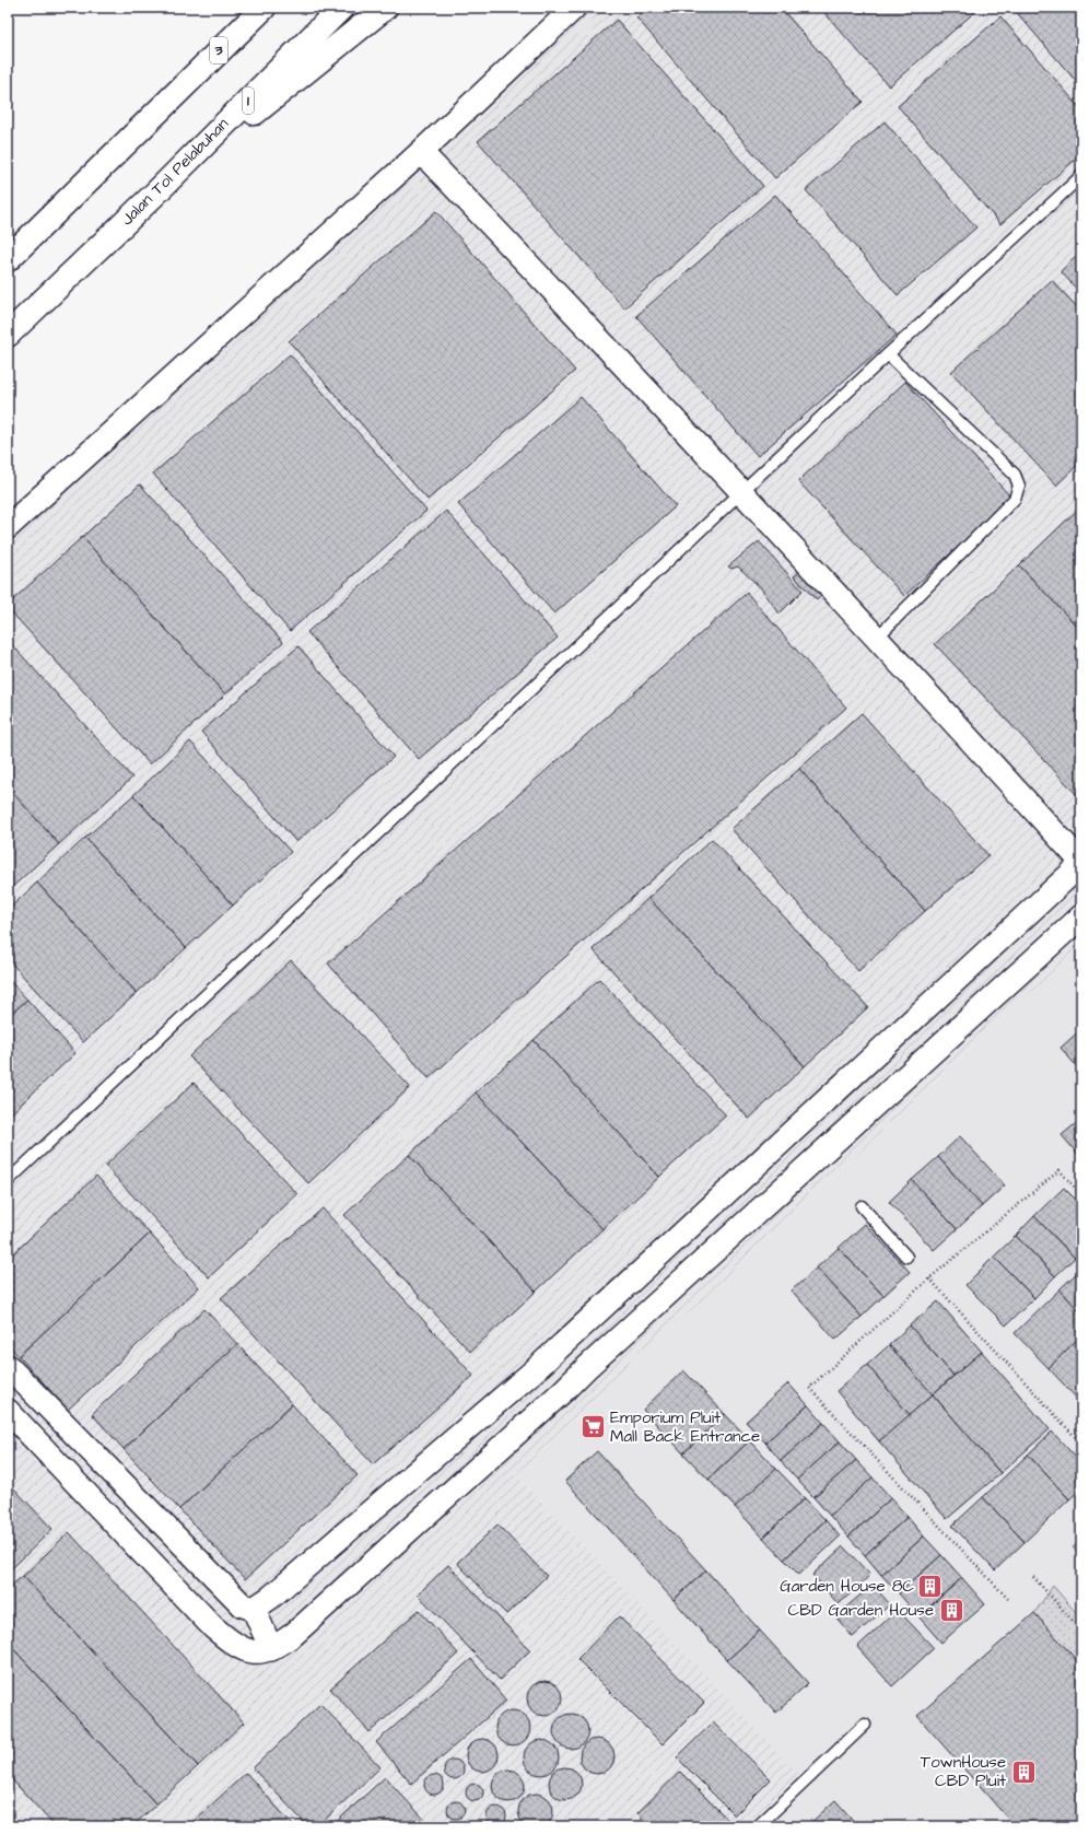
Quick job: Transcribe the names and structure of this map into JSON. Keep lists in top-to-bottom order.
{
  "streets": {
    "highway": ["3", "1", "Jalan Tol Pelabuhan"]
  },
  "places": {
    "supermarket": ["Emporium Pluit Mall Back Entrance"],
    "building": ["Garden House 8C", "CBD Garden House", "TownHouse CBD Pluit"]
  }
}
